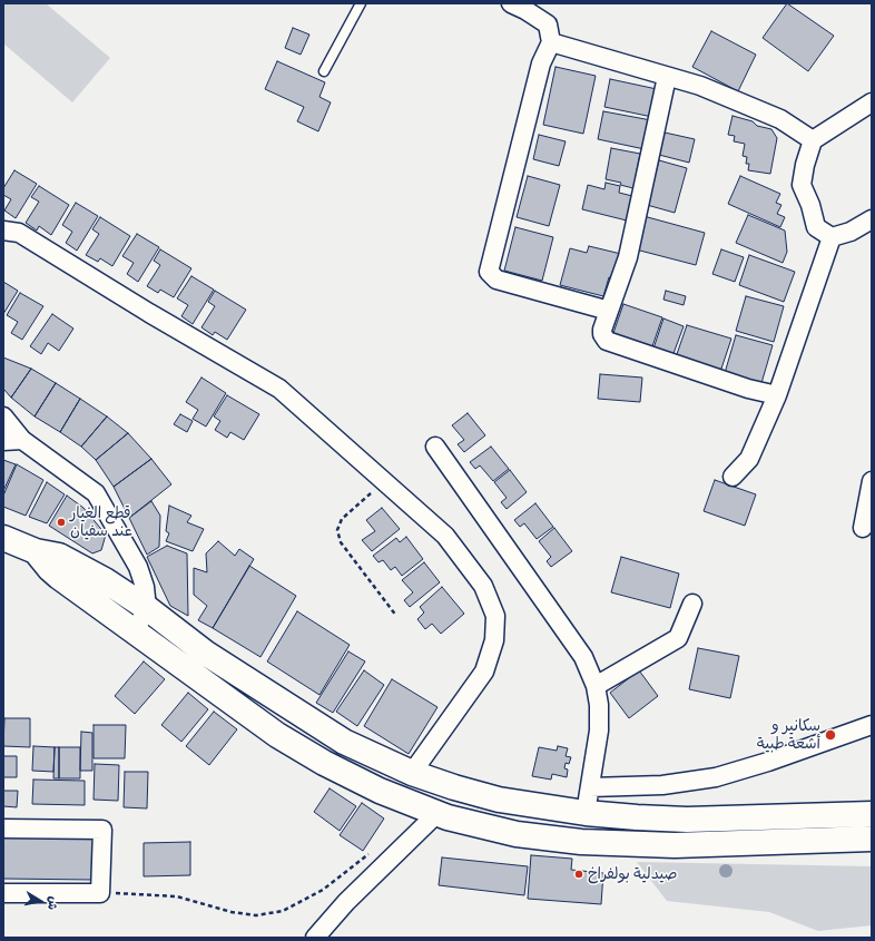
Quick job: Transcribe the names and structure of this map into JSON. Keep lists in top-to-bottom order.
{
  "places": ["قطع الغيار عند سفيان", "سكانير و أشعة طبية", "صيدلية بولفراخ"],
  "north": "right"
}
